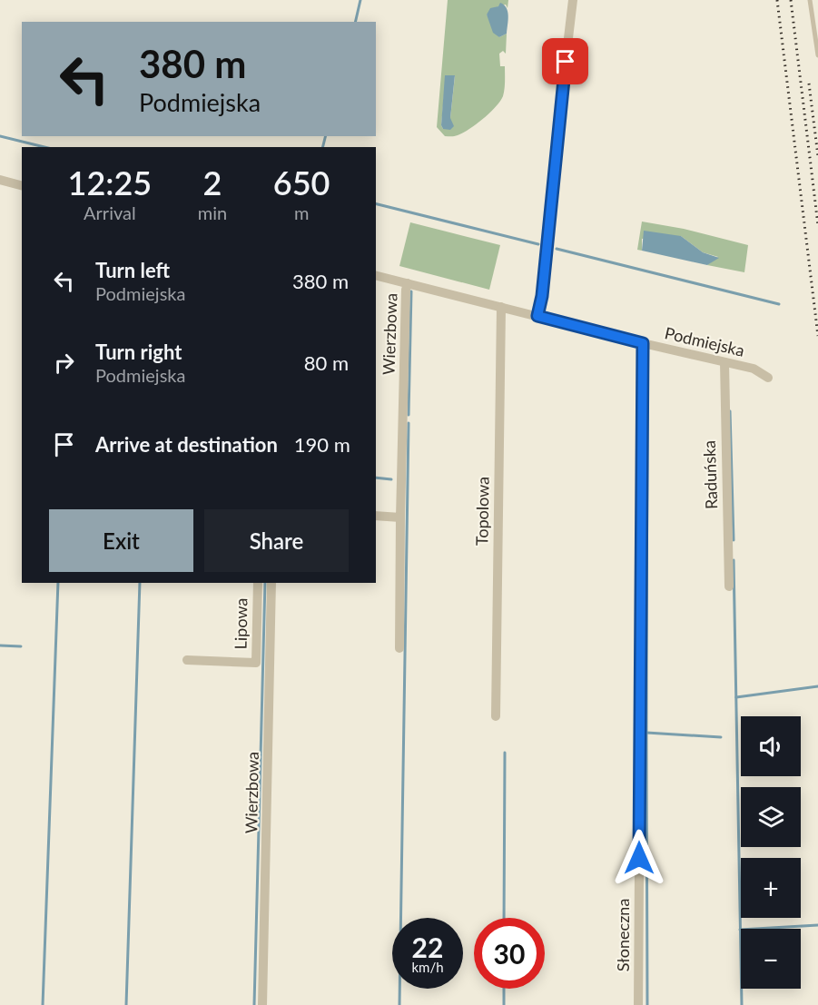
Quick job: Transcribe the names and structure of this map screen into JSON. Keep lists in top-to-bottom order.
{
  "streets": {
    "street": [
      "Wierzbowa",
      "Podmiejska",
      "Raduńska",
      "Topolowa",
      "Lipowa",
      "Słoneczna"
    ]
  },
  "crossings": [
    ["Wierzbowa", "Podmiejska"],
    ["Podmiejska", "Raduńska"],
    ["Podmiejska", "Topolowa"],
    ["Podmiejska", "Słoneczna"]
  ],
  "page": {
    "turn": ["380 m", "Podmiejska"],
    "eta": [
      "12:25",
      "Arrival",
      "2",
      "min",
      "650",
      "m"
    ],
    "list": [
      {
        "name": "Turn left",
        "note": "Podmiejska",
        "value": "380 m"
      },
      {
        "name": "Turn right",
        "note": "Podmiejska",
        "value": "80 m"
      },
      {
        "name": "Arrive at destination",
        "value": "190 m"
      }
    ],
    "buttons": ["Exit", "Share"],
    "map_buttons": ["+", "−"],
    "speed": "22 km/h",
    "limit": "30"
  }
}
